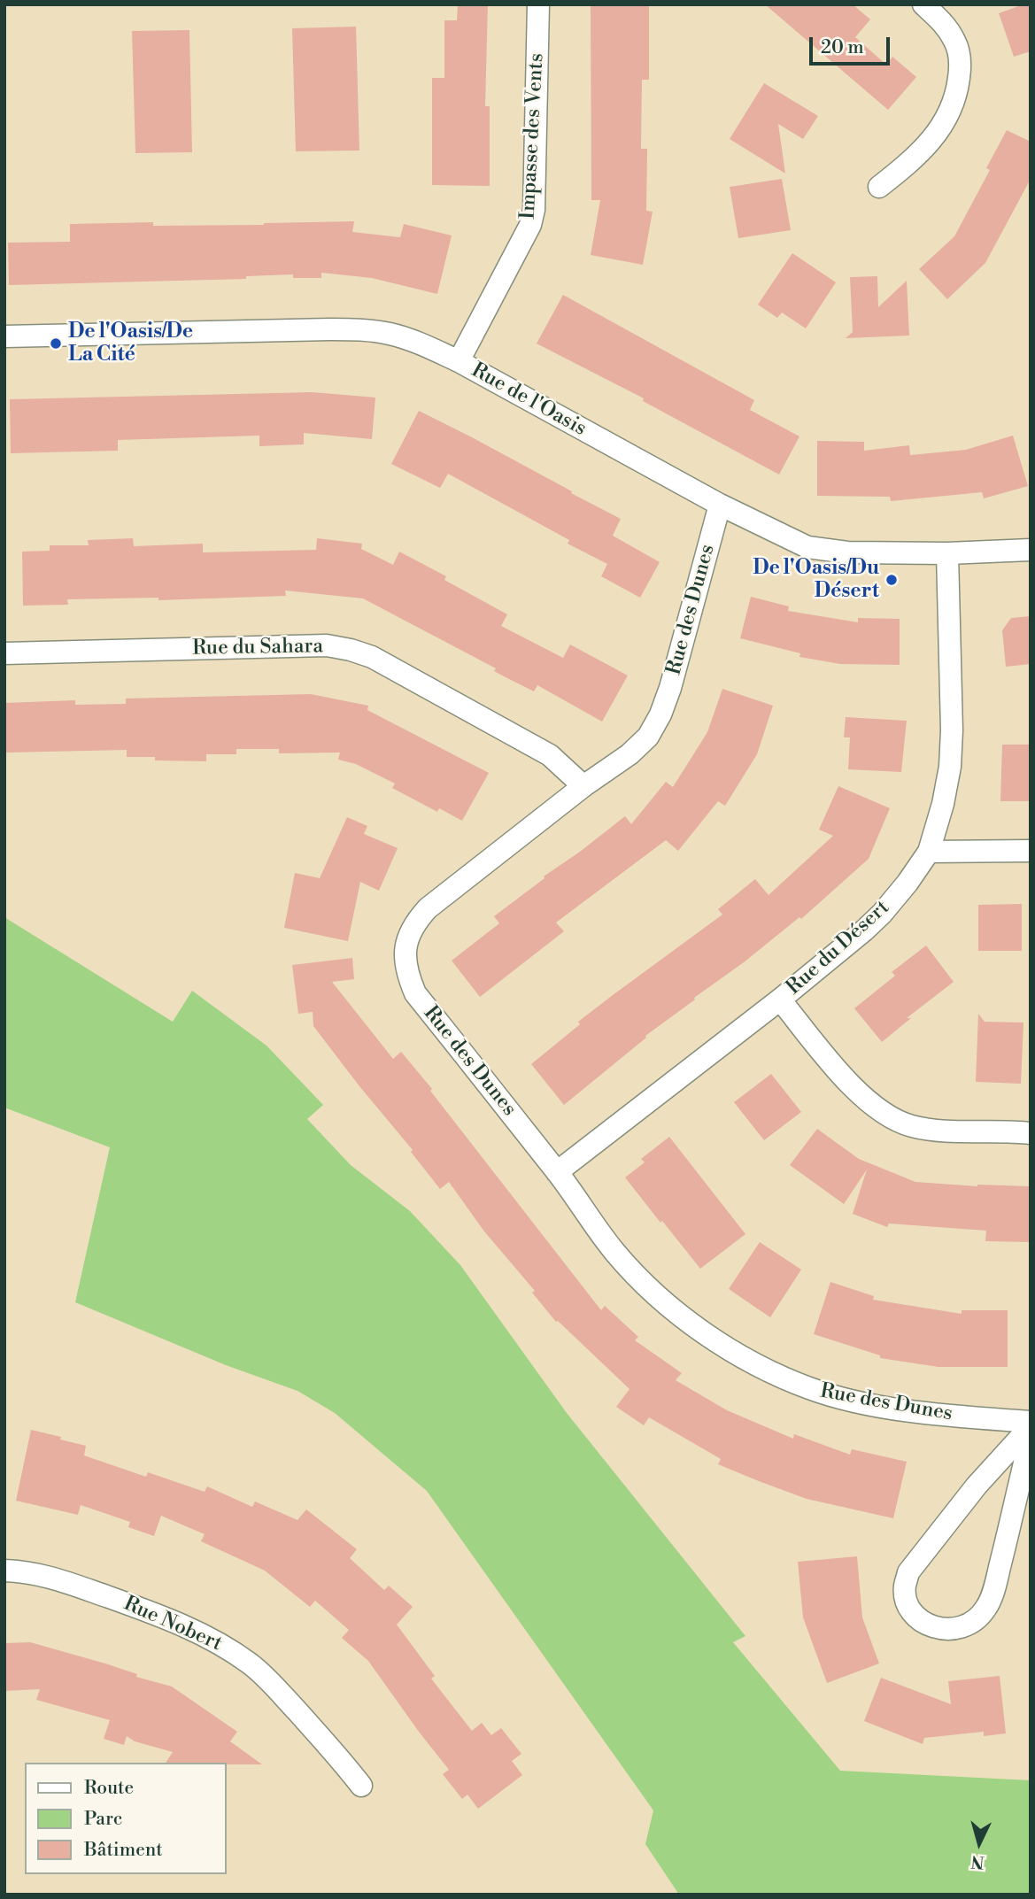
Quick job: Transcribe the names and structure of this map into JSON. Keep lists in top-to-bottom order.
{
  "streets": {
    "street": [
      "Impasse des Vents",
      "Rue de l'Oasis",
      "Rue des Dunes",
      "Rue du Sahara",
      "Rue du Désert",
      "Rue Nobert"
    ]
  },
  "crossings": [
    ["Impasse des Vents", "Rue de l'Oasis"],
    ["Rue de l'Oasis", "Rue des Dunes"],
    ["Rue de l'Oasis", "Rue du Désert"],
    ["Rue des Dunes", "Rue du Sahara"],
    ["Rue des Dunes", "Rue du Désert"]
  ],
  "places": ["De l'Oasis/De La Cité", "De l'Oasis/Du Désert"],
  "legend": ["Route", "Parc", "Bâtiment"],
  "scale_bar": "20 m",
  "north": "bottom"
}
